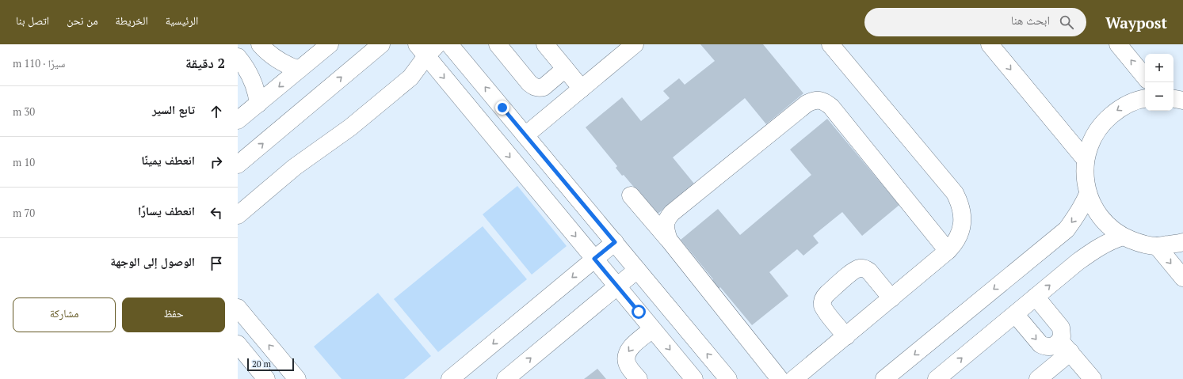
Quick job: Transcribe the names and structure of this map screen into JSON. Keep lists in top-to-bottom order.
{
  "scale_bar": "20 m",
  "page": {
    "header": "Waypost",
    "search": "ابحث هنا",
    "nav": [
      "الرئيسية",
      "الخريطة",
      "من نحن",
      "اتصل بنا"
    ],
    "heading": ["2 دقيقة", "سيرًا · 110 m"],
    "map_buttons": ["+", "−"],
    "list": [
      ["تابع السير", "30 m"],
      ["انعطف يمينًا", "10 m"],
      ["انعطف يسارًا", "70 m"],
      "الوصول إلى الوجهة"
    ],
    "buttons": ["حفظ", "مشاركة"],
    "scale": "20 m"
  }
}
